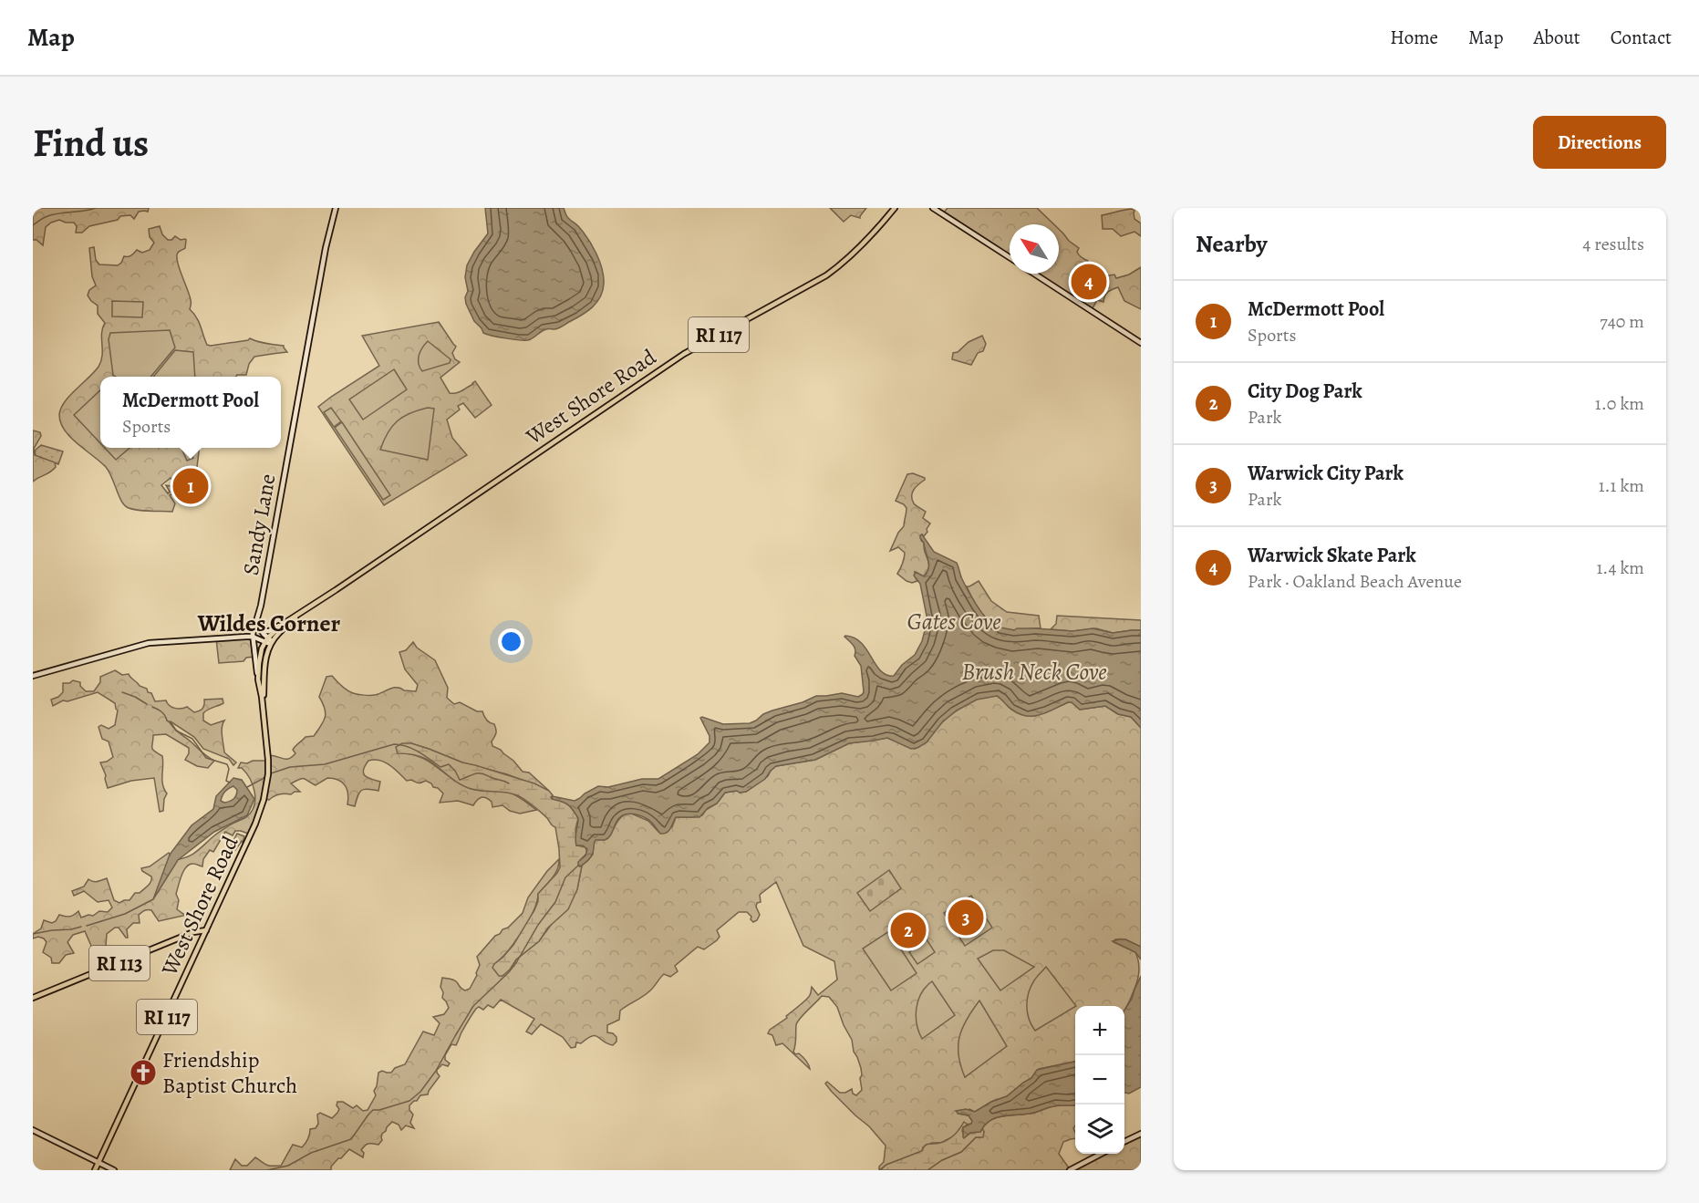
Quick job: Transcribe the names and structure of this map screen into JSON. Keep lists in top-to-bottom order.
{
  "streets": {
    "main road": ["RI 117", "West Shore Road", "RI 113"],
    "street": ["Sandy Lane"]
  },
  "crossings": [
    ["West Shore Road", "Sandy Lane"],
    ["West Shore Road", "RI 113"]
  ],
  "districts": ["Wildes Corner"],
  "water": ["Gates Cove", "Brush Neck Cove"],
  "places": {
    "church": ["Friendship Baptist Church"]
  },
  "north": "top left",
  "page": {
    "header": "Map",
    "nav": [
      "Home",
      "Map",
      "About",
      "Contact"
    ],
    "buttons": "Directions",
    "title": "Find us",
    "heading": ["Nearby", "4 results"],
    "pins": [
      "4",
      "1",
      "3",
      "2"
    ],
    "list": [
      {
        "mark": "1",
        "name": "McDermott Pool",
        "note": "Sports",
        "value": "740 m"
      },
      {
        "mark": "2",
        "name": "City Dog Park",
        "note": "Park",
        "value": "1.0 km"
      },
      {
        "mark": "3",
        "name": "Warwick City Park",
        "note": "Park",
        "value": "1.1 km"
      },
      {
        "mark": "4",
        "name": "Warwick Skate Park",
        "note": "Park · Oakland Beach Avenue",
        "value": "1.4 km"
      }
    ],
    "popup": ["McDermott Pool", "Sports"],
    "map_buttons": ["+", "−"]
  }
}
